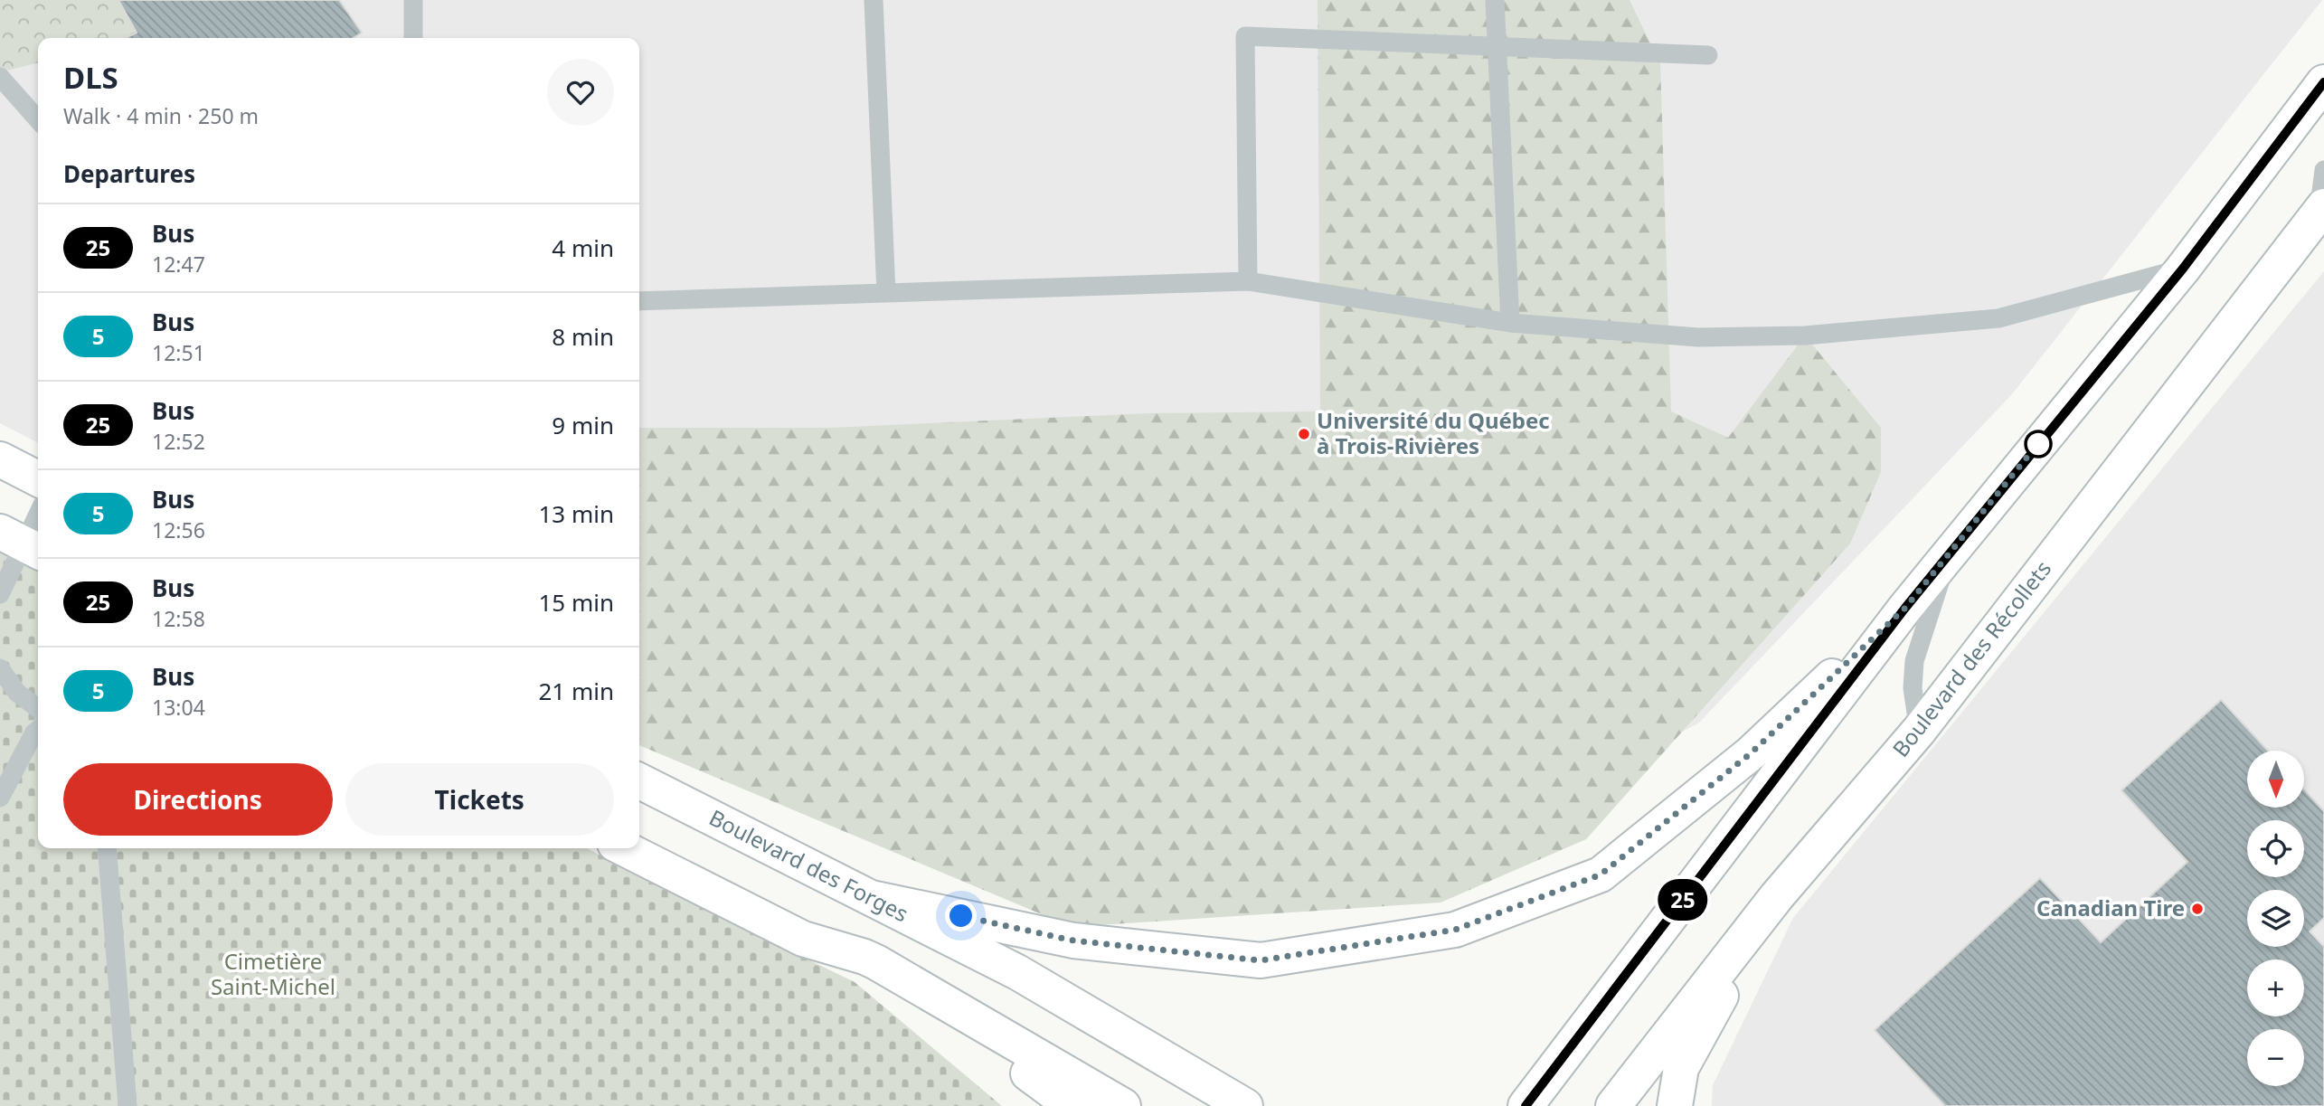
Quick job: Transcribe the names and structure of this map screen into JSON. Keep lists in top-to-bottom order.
{
  "streets": {
    "main road": ["Boulevard des Récollets", "Boulevard des Forges"]
  },
  "parks": ["Cimetière Saint-Michel"],
  "places": ["Université du Québec à Trois-Rivières", "Canadian Tire"],
  "lines": ["bus line 25"],
  "north": "bottom",
  "page": {
    "on_map": "25",
    "heading": [
      ["DLS", "Walk · 4 min · 250 m"],
      "Departures"
    ],
    "list": [
      {
        "mark": "25",
        "name": "Bus",
        "note": "12:47",
        "value": "4 min"
      },
      {
        "mark": "5",
        "name": "Bus",
        "note": "12:51",
        "value": "8 min"
      },
      {
        "mark": "25",
        "name": "Bus",
        "note": "12:52",
        "value": "9 min"
      },
      {
        "mark": "5",
        "name": "Bus",
        "note": "12:56",
        "value": "13 min"
      },
      {
        "mark": "25",
        "name": "Bus",
        "note": "12:58",
        "value": "15 min"
      },
      {
        "mark": "5",
        "name": "Bus",
        "note": "13:04",
        "value": "21 min"
      }
    ],
    "map_buttons": ["+", "−"],
    "buttons": ["Directions", "Tickets"]
  }
}
